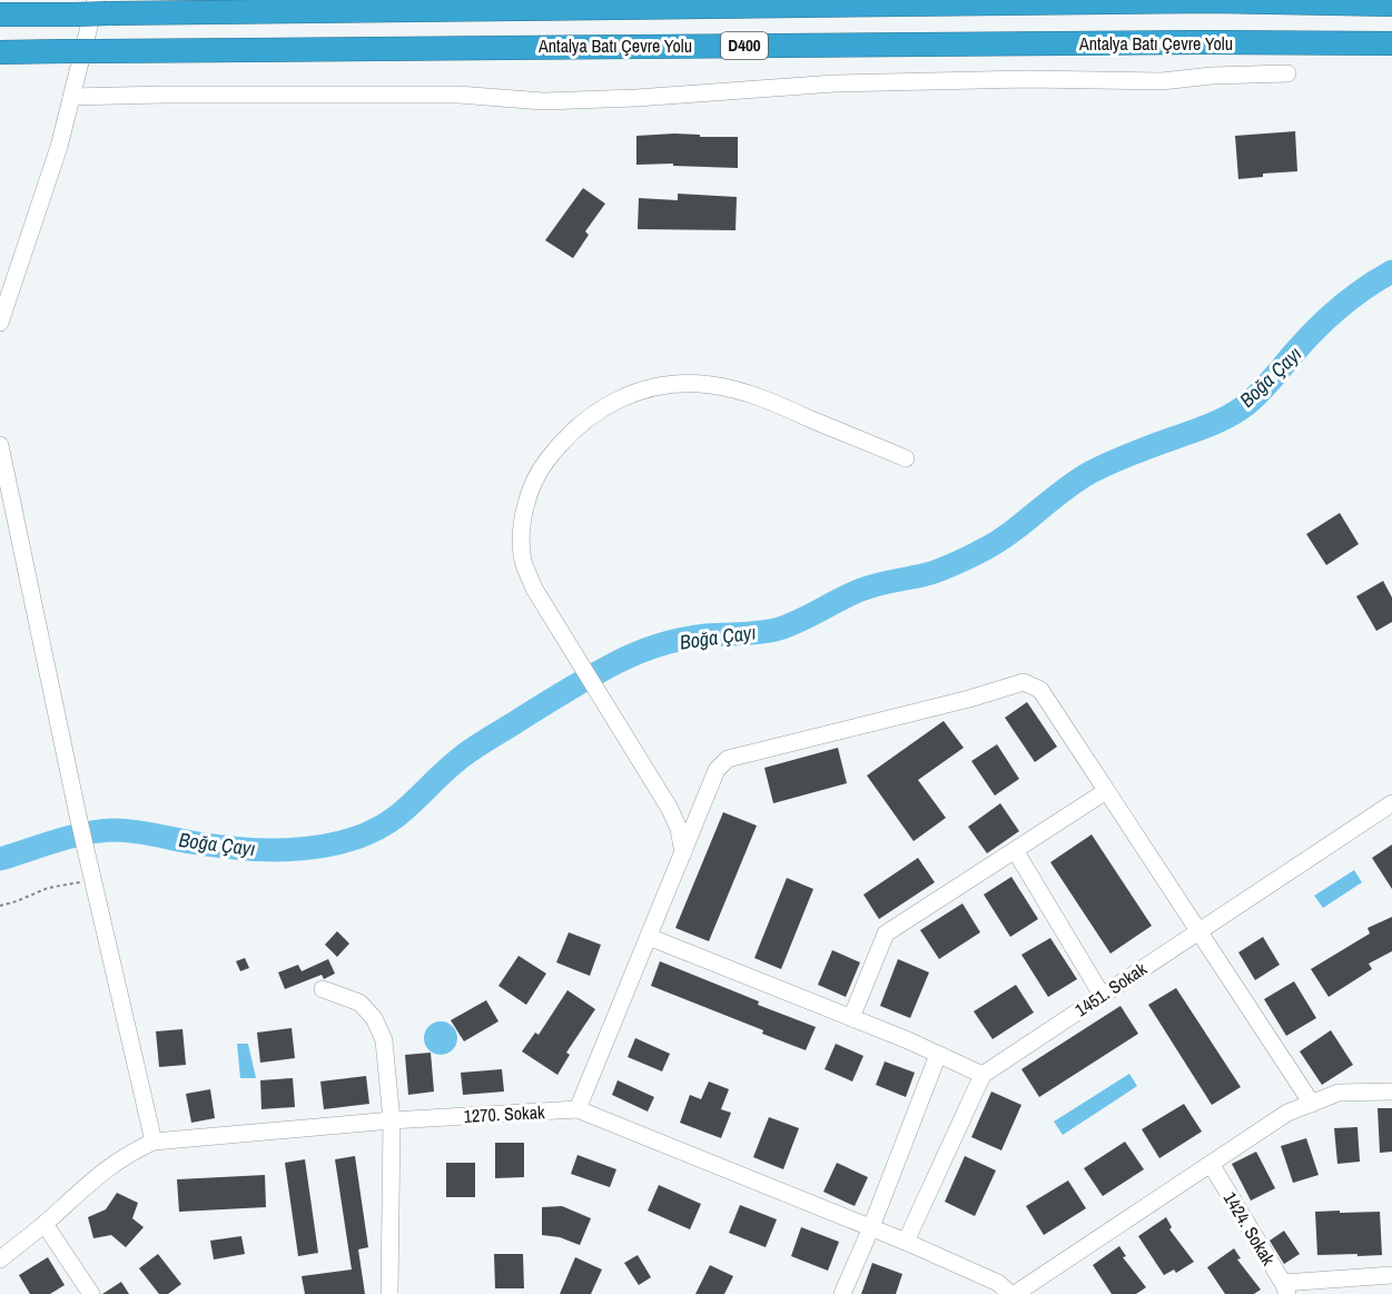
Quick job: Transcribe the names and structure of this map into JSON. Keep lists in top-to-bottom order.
{
  "streets": {
    "highway": ["Antalya Batı Çevre Yolu", "D400"],
    "street": ["1451. Sokak", "1270. Sokak", "1424. Sokak"]
  },
  "water": ["Boğa Çayı"]
}
